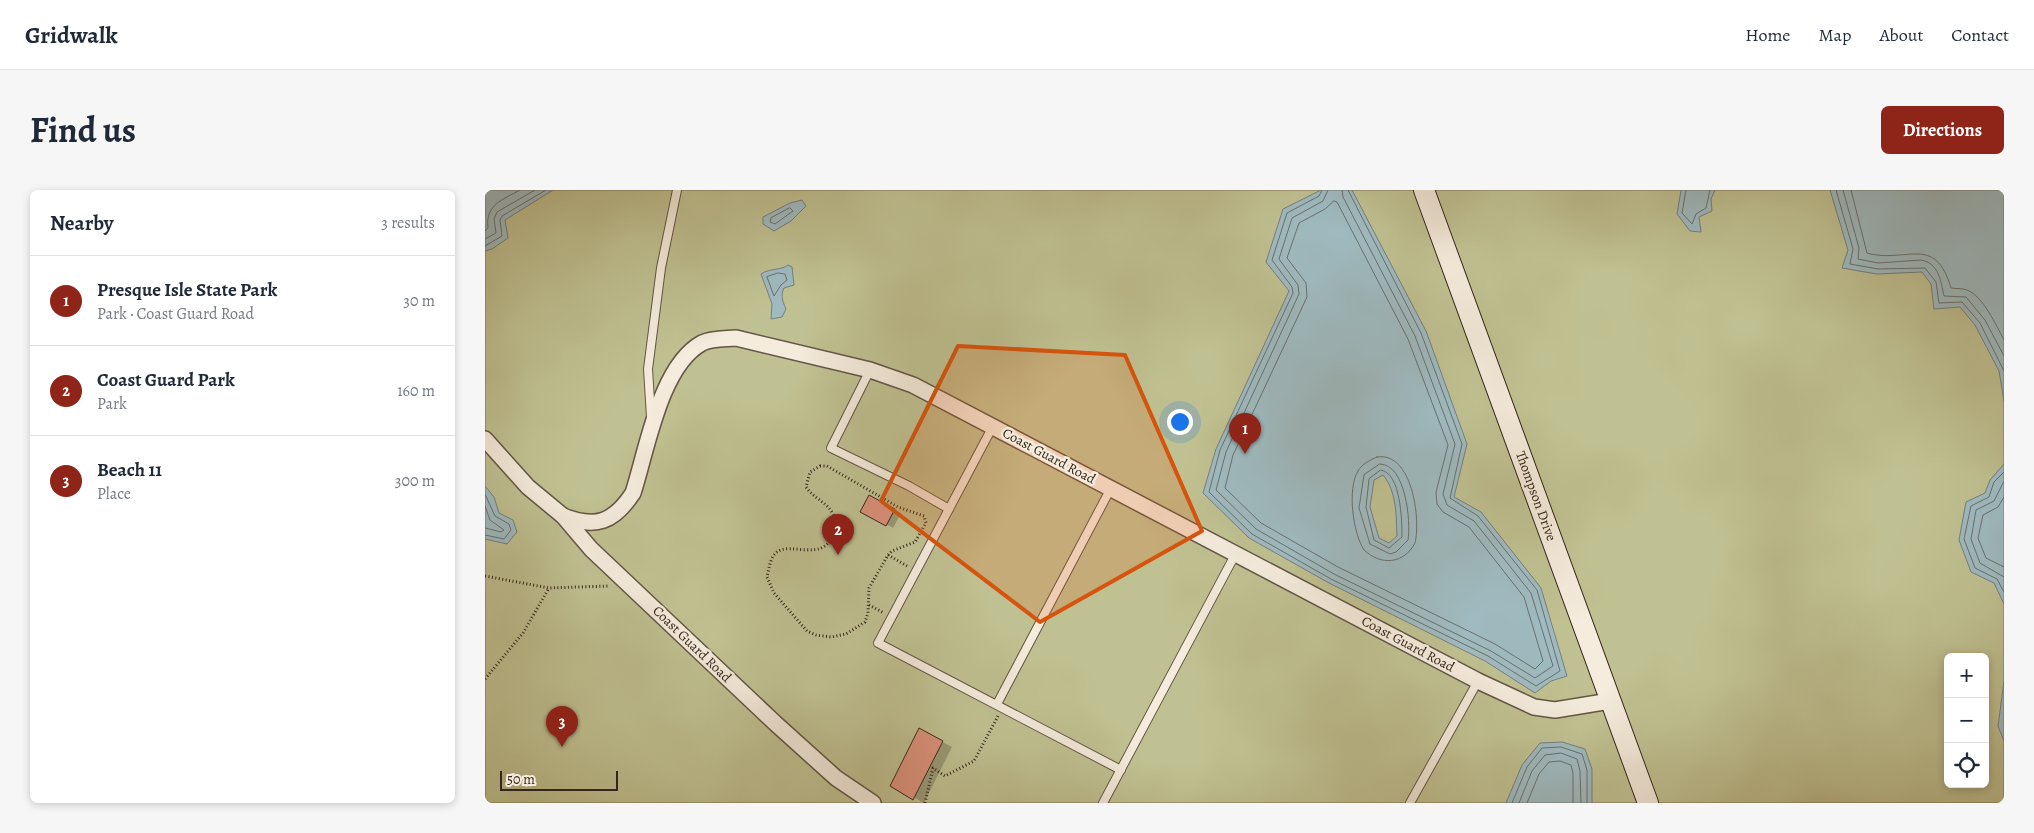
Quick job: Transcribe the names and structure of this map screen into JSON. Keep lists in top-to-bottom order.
{
  "streets": {
    "street": ["Coast Guard Road", "Thompson Drive"]
  },
  "crossings": [
    ["Coast Guard Road", "Thompson Drive"]
  ],
  "scale_bar": "50 m",
  "page": {
    "header": "Gridwalk",
    "nav": [
      "Home",
      "Map",
      "About",
      "Contact"
    ],
    "title": "Find us",
    "buttons": "Directions",
    "heading": ["Nearby", "3 results"],
    "list": [
      {
        "mark": "1",
        "name": "Presque Isle State Park",
        "note": "Park · Coast Guard Road",
        "value": "30 m"
      },
      {
        "mark": "2",
        "name": "Coast Guard Park",
        "note": "Park",
        "value": "160 m"
      },
      {
        "mark": "3",
        "name": "Beach 11",
        "note": "Place",
        "value": "300 m"
      }
    ],
    "pins": ["1", "2", "3"],
    "map_buttons": ["+", "−"],
    "scale": "50 m"
  }
}
